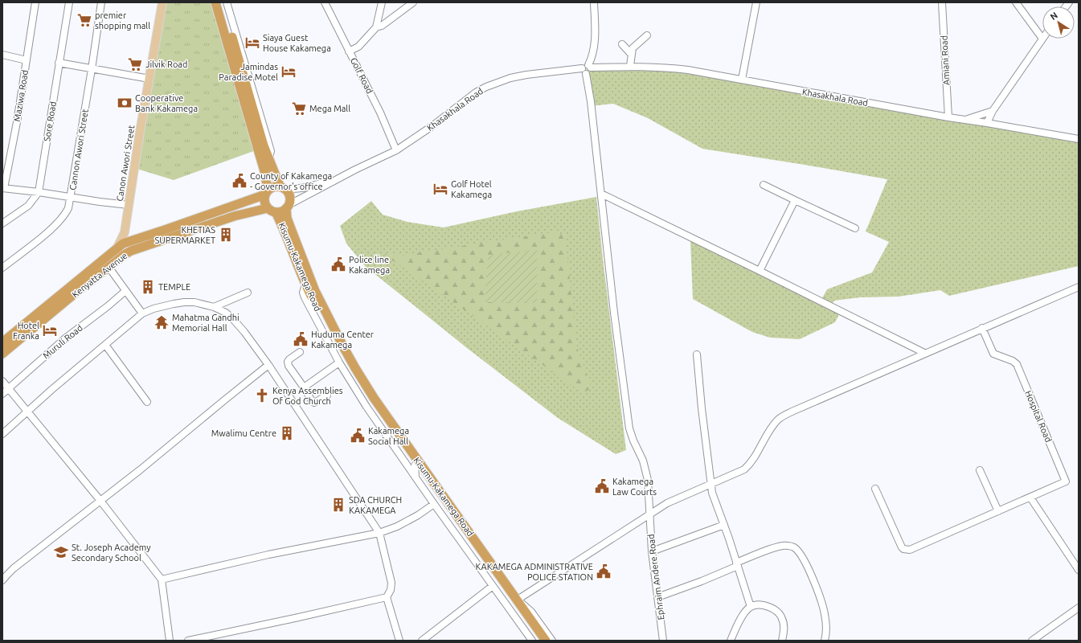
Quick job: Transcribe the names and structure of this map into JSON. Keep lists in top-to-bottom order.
{
  "streets": {
    "highway": ["Kisumu-Kakamega Road", "Kenyatta Avenue"],
    "main road": ["Canon Awori Street"],
    "street": [
      "Amiani Road",
      "Golf Road",
      "Maziwa Road",
      "Khasakhala Road",
      "Sore Road",
      "Cannon Awori Street",
      "Muruli Road",
      "Hospital Road",
      "Ephraim Andere Road"
    ]
  },
  "crossings": [
    ["Amiani Road", "Khasakhala Road"],
    ["Golf Road", "Khasakhala Road"],
    ["Khasakhala Road", "Ephraim Andere Road"],
    ["Canon Awori Street", "Kenyatta Avenue"],
    ["Kisumu-Kakamega Road", "Kenyatta Avenue"]
  ],
  "places": {
    "supermarket": ["premier shopping mall", "Jilvik Road", "Mega Mall"],
    "hotel": [
      "Siaya Guest House Kakamega",
      "Jamindas Paradise Motel",
      "Golf Hotel Kakamega",
      "Hotel Franka"
    ],
    "bank": ["Cooperative Bank Kakamega"],
    "public building": [
      "County of Kakamega - Governor's office",
      "Police line Kakamega",
      "Huduma Center Kakamega",
      "Kakamega Social Hall",
      "Kakamega Law Courts",
      "KAKAMEGA ADMINISTRATIVE POLICE STATION"
    ],
    "building": [
      "KHETIAS SUPERMARKET",
      "TEMPLE",
      "Mwalimu Centre",
      "SDA CHURCH KAKAMEGA"
    ],
    "temple": ["Mahatma Gandhi Memorial Hall"],
    "church": ["Kenya Assemblies Of God Church"],
    "school or university": ["St. Joseph Academy Secondary School"]
  },
  "north": "top left"
}
